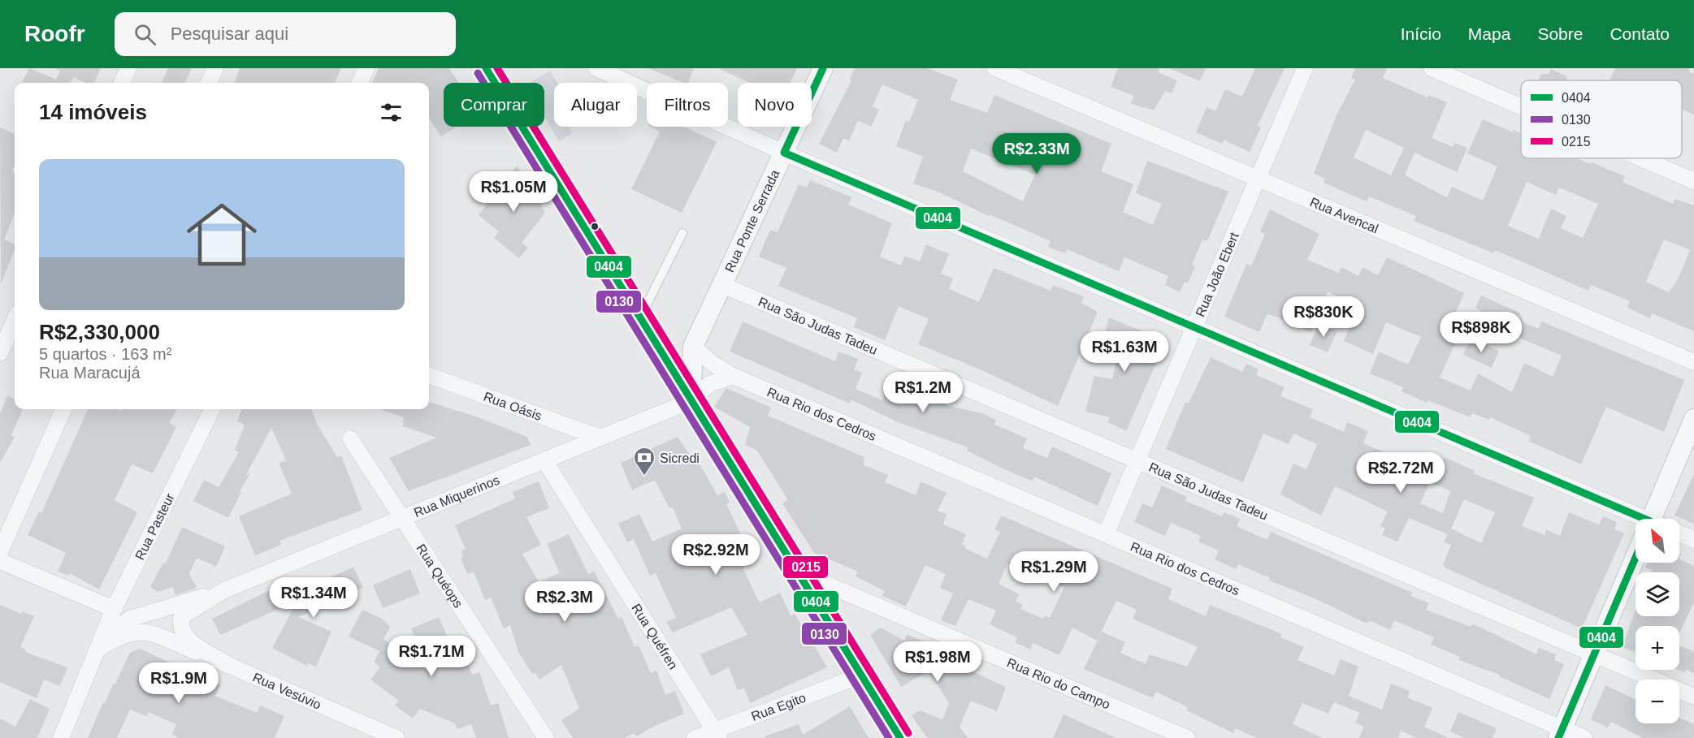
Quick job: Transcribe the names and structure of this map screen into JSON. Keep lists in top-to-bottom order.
{
  "streets": {
    "street": [
      "Rua Avencal",
      "Rua Ponte Serrada",
      "Rua João Ebert",
      "Rua São Judas Tadeu",
      "Rua Oásis",
      "Rua Rio dos Cedros",
      "Rua Miquerinos",
      "Rua Pasteur",
      "Rua Quéops",
      "Rua Quéfren",
      "Rua Rio do Campo",
      "Rua Vesúvio",
      "Rua Egito"
    ]
  },
  "crossings": [
    ["Rua Avencal", "Rua João Ebert"],
    ["Rua Ponte Serrada", "Rua São Judas Tadeu"],
    ["Rua Ponte Serrada", "Rua Rio dos Cedros"],
    ["Rua Ponte Serrada", "Rua Miquerinos"],
    ["Rua João Ebert", "Rua São Judas Tadeu"],
    ["Rua João Ebert", "Rua Rio dos Cedros"],
    ["Rua Oásis", "Rua Miquerinos"],
    ["Rua Miquerinos", "Rua Pasteur"],
    ["Rua Miquerinos", "Rua Quéops"],
    ["Rua Miquerinos", "Rua Quéfren"],
    ["Rua Miquerinos", "Rua Vesúvio"],
    ["Rua Pasteur", "Rua Vesúvio"],
    ["Rua Quéfren", "Rua Egito"]
  ],
  "places": {
    "bank": ["Sicredi"]
  },
  "lines": ["transit line 0404", "transit line 0215", "transit line 0130"],
  "legend": ["0404", "0130", "0215"],
  "north": "top left",
  "page": {
    "header": "Roofr",
    "search": "Pesquisar aqui",
    "nav": [
      "Início",
      "Mapa",
      "Sobre",
      "Contato"
    ],
    "chip": [
      "Comprar",
      "Alugar",
      "Filtros",
      "Novo"
    ],
    "heading": "14 imóveis",
    "price": [
      "R$2.33M",
      "R$1.05M",
      "R$830K",
      "R$898K",
      "R$1.63M",
      "R$1.2M",
      "R$2.72M",
      "R$2.92M",
      "R$1.29M",
      "R$1.34M",
      "R$2.3M",
      "R$1.71M",
      "R$1.98M",
      "R$1.9M"
    ],
    "list": [
      {
        "name": "R$2,330,000",
        "note": "5 quartos · 163 m² · Rua Maracujá"
      }
    ],
    "map_buttons": ["+", "−"]
  }
}
